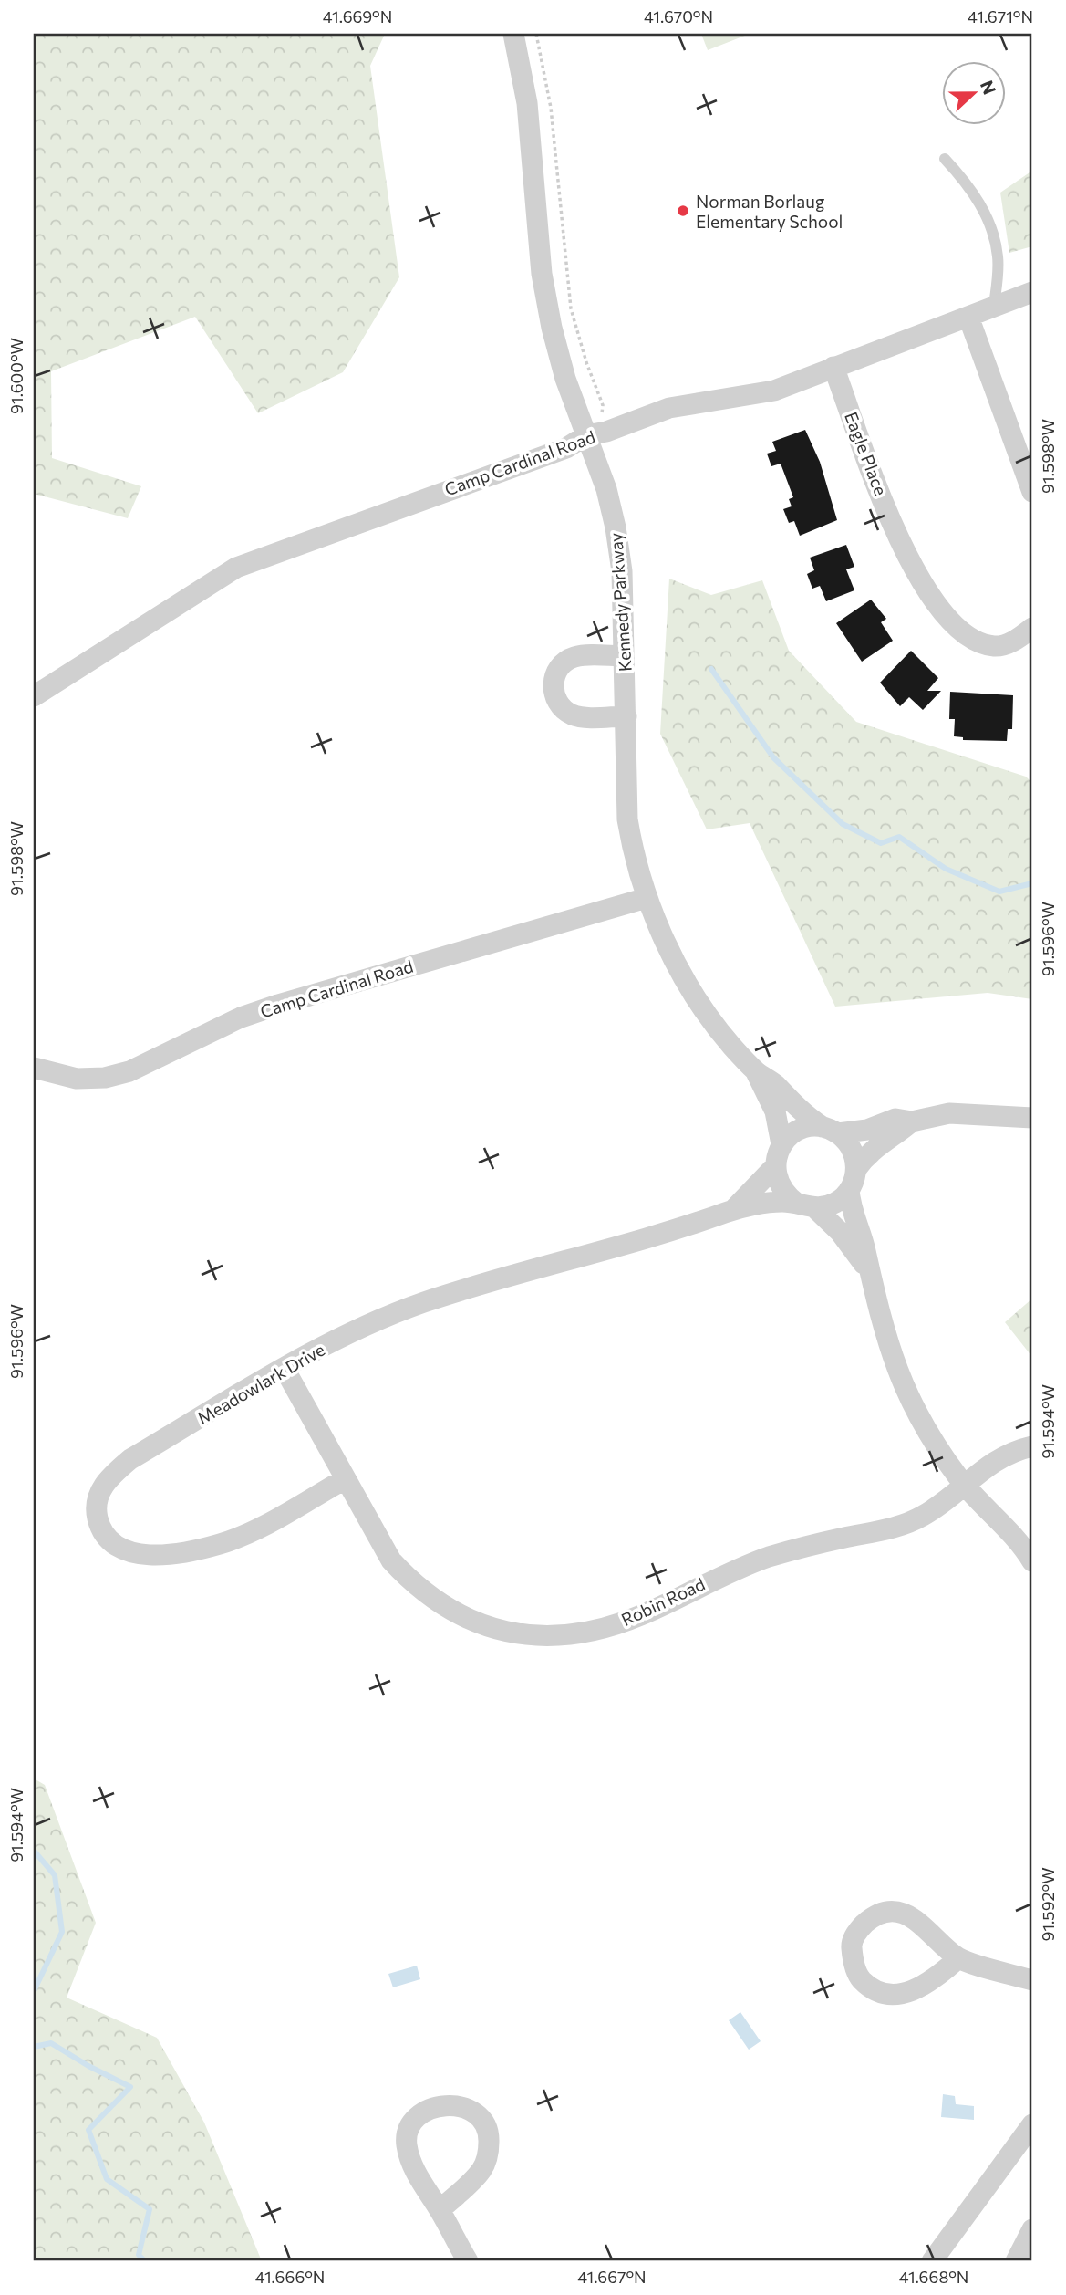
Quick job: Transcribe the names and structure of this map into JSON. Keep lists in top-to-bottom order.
{
  "streets": {
    "street": [
      "Eagle Place",
      "Camp Cardinal Road",
      "Kennedy Parkway",
      "Meadowlark Drive",
      "Robin Road"
    ]
  },
  "crossings": [
    ["Eagle Place", "Camp Cardinal Road"],
    ["Camp Cardinal Road", "Kennedy Parkway"],
    ["Kennedy Parkway", "Meadowlark Drive"],
    ["Meadowlark Drive", "Robin Road"]
  ],
  "places": ["Norman Borlaug Elementary School"],
  "north": "right",
  "coordinates": [
    "41.669°N",
    "41.670°N",
    "41.671°N",
    "91.600°W",
    "91.598°W",
    "91.596°W",
    "91.594°W",
    "91.592°W",
    "41.666°N",
    "41.667°N",
    "41.668°N"
  ]
}
